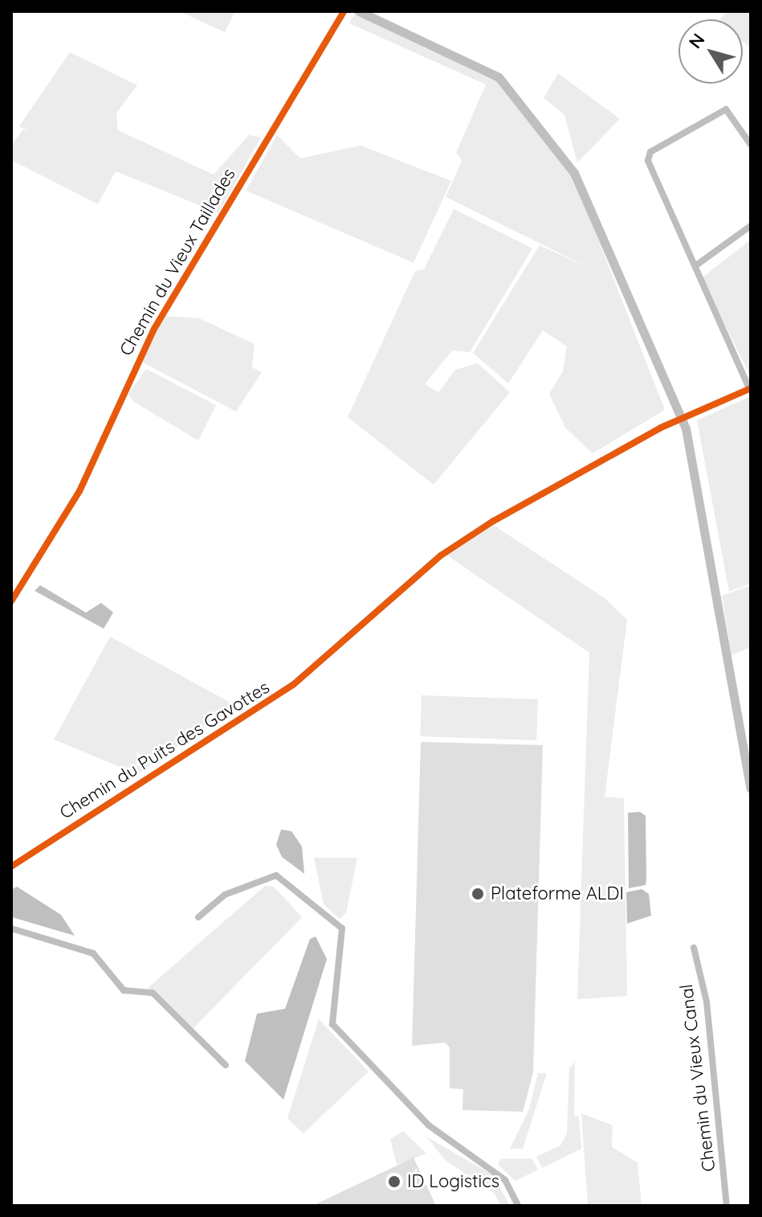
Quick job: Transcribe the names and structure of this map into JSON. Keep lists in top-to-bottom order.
{
  "streets": {
    "street": ["Chemin du Vieux Taillades", "Chemin du Puits des Gavottes", "Chemin du Vieux Canal"]
  },
  "places": ["Plateforme ALDI", "ID Logistics"],
  "north": "top left"
}
